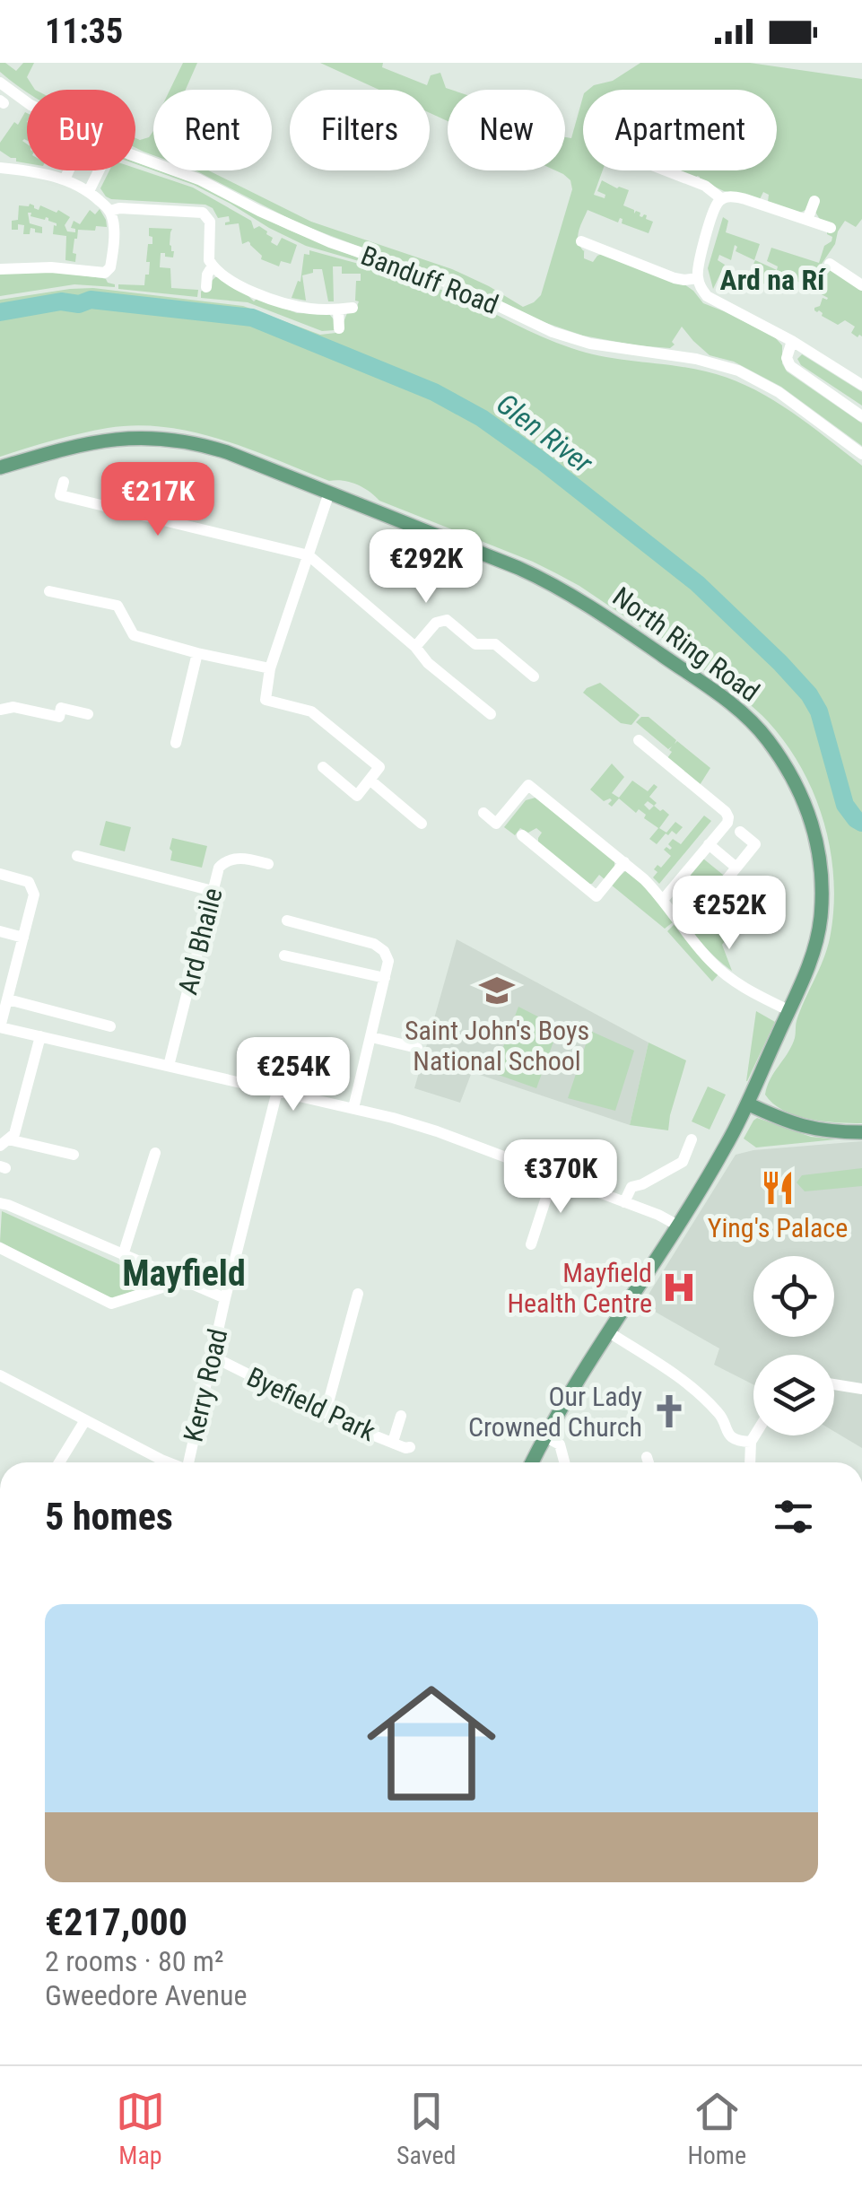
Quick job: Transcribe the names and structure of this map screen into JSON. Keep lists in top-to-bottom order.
{
  "streets": {
    "main road": ["North Ring Road"],
    "street": [
      "Banduff Road",
      "Ard Bhaile",
      "Kerry Road",
      "Byefield Park"
    ]
  },
  "crossings": [
    ["Kerry Road", "Byefield Park"]
  ],
  "districts": ["Ard na Rí", "Mayfield"],
  "water": ["Glen River"],
  "places": {
    "school or university": ["Saint John's Boys National School"],
    "restaurant": ["Ying's Palace"],
    "hospital": ["Mayfield Health Centre"],
    "church": ["Our Lady Crowned Church"]
  },
  "page": {
    "status": "11:35",
    "chip": [
      "Buy",
      "Rent",
      "Filters",
      "New",
      "Apartment"
    ],
    "price": [
      "€217K",
      "€292K",
      "€252K",
      "€254K",
      "€370K"
    ],
    "heading": "5 homes",
    "list": [
      {
        "name": "€217,000",
        "note": "2 rooms · 80 m² · Gweedore Avenue"
      }
    ],
    "tabs": ["Map", "Saved", "Home"]
  }
}
